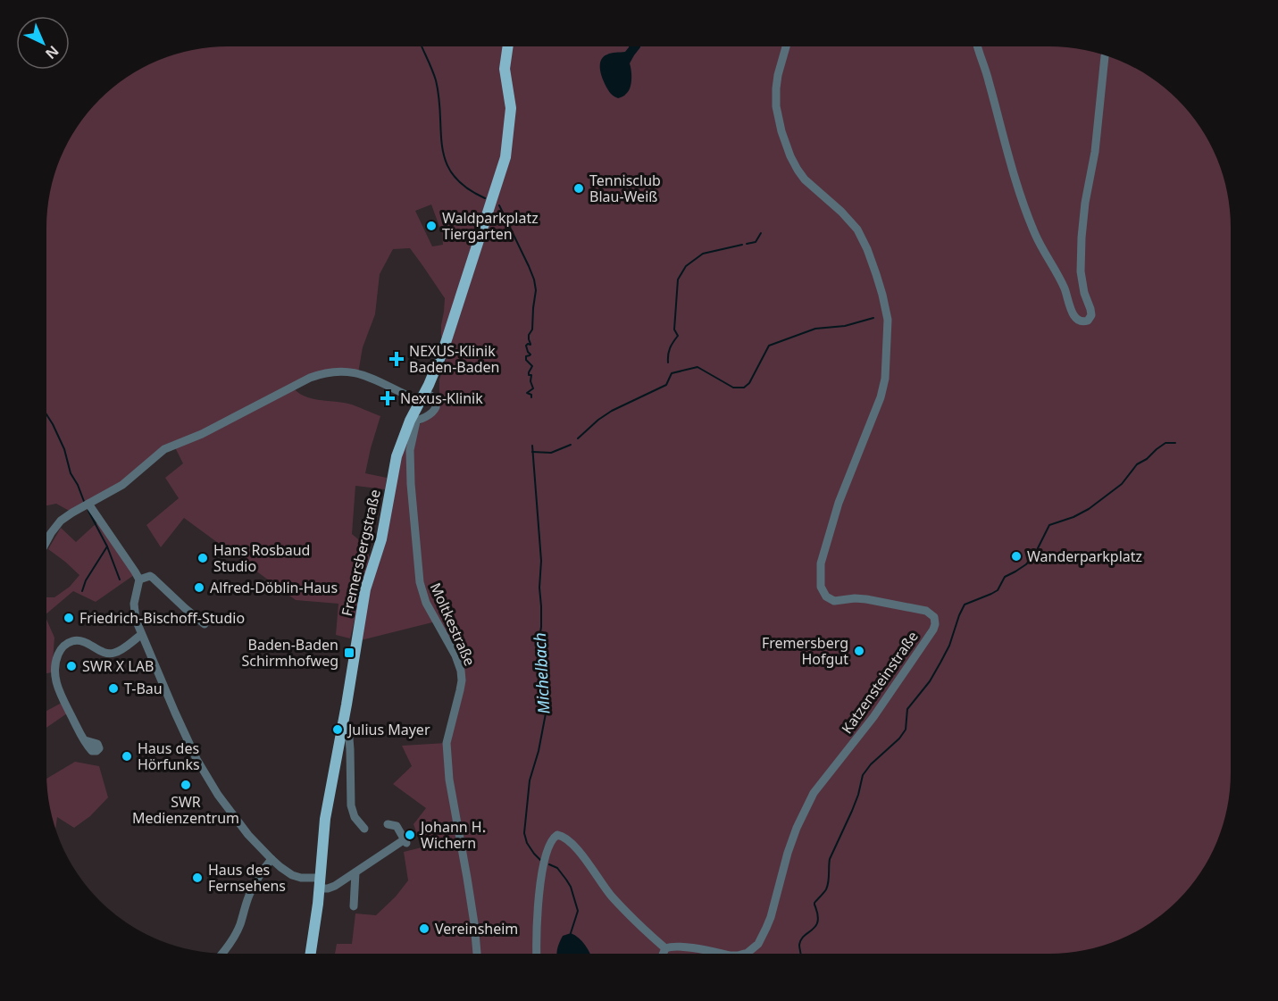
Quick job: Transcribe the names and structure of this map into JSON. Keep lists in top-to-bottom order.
{
  "streets": {
    "main road": ["Fremersbergstraße"],
    "street": ["Moltkestraße", "Katzensteinstraße"]
  },
  "crossings": [
    ["Fremersbergstraße", "Moltkestraße"]
  ],
  "water": ["Michelbach"],
  "places": {
    "other": [
      "Tennisclub Blau-Weiß",
      "Waldparkplatz Tiergarten",
      "Wanderparkplatz",
      "Hans Rosbaud Studio",
      "Alfred-Döblin-Haus",
      "Friedrich-Bischoff-Studio",
      "Fremersberg Hofgut",
      "SWR X LAB",
      "T-Bau",
      "Julius Mayer",
      "Haus des Hörfunks",
      "SWR Medienzentrum",
      "Johann H. Wichern",
      "Haus des Fernsehens",
      "Vereinsheim"
    ],
    "health": ["NEXUS-Klinik Baden-Baden", "Nexus-Klinik"],
    "transit": ["Baden-Baden Schirmhofweg"]
  },
  "north": "bottom right"
}
